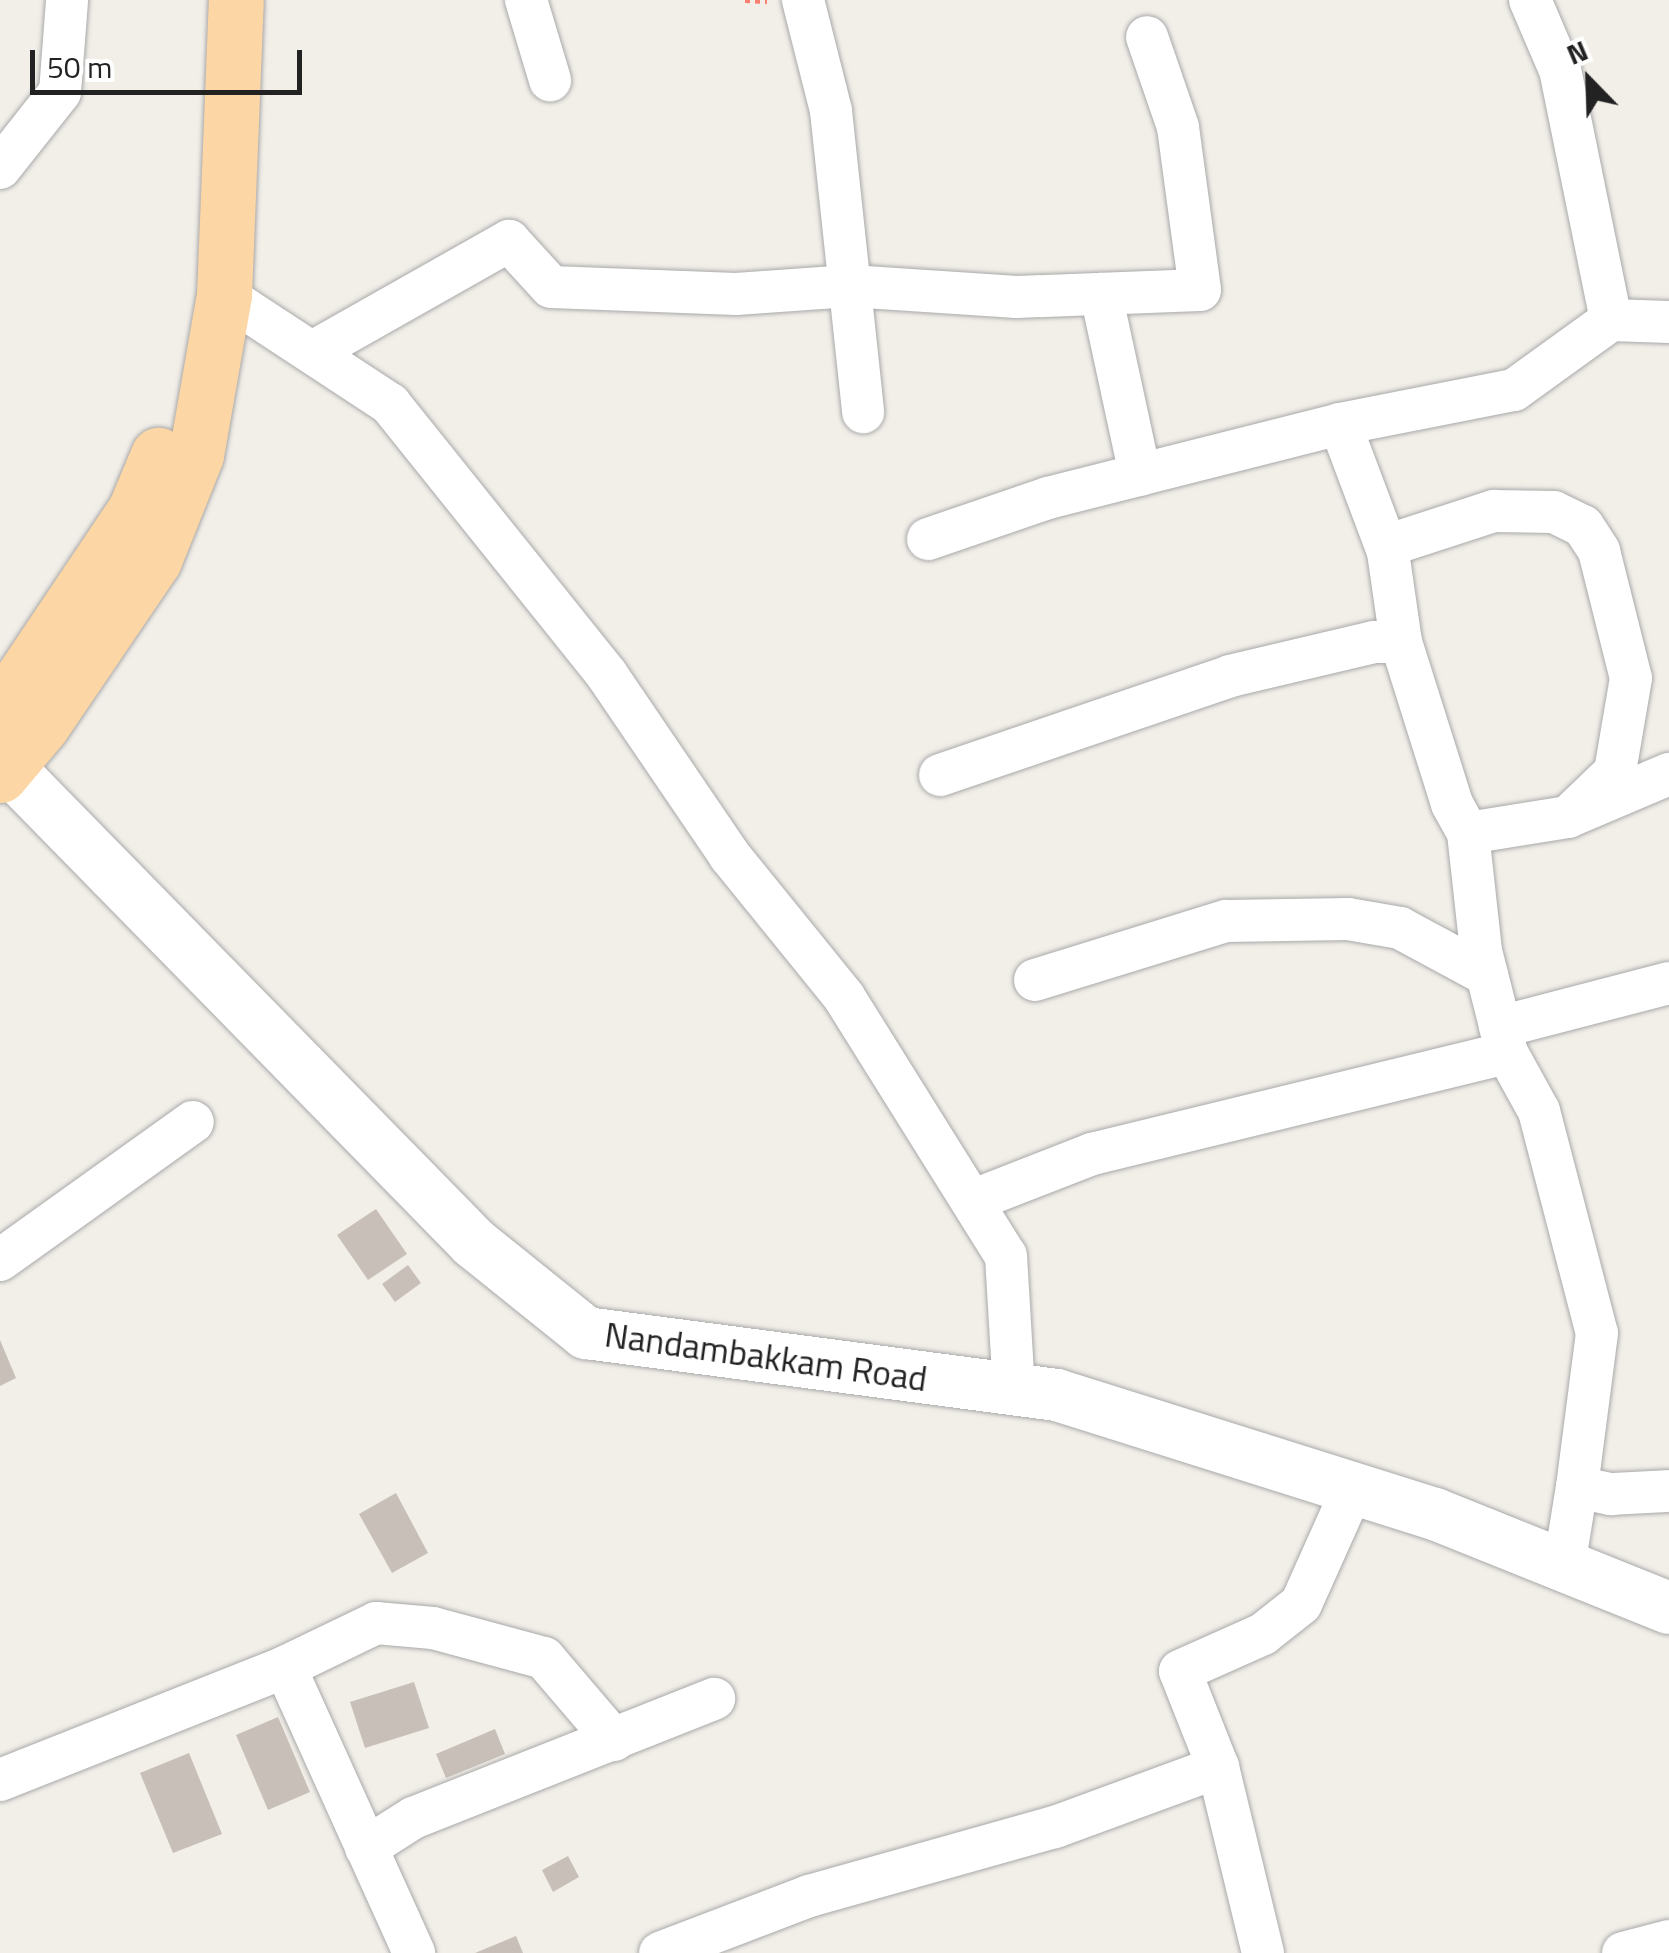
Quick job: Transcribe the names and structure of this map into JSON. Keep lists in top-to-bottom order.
{
  "streets": {
    "street": ["Nandambakkam Road"]
  },
  "scale_bar": "50 m",
  "north": "top left"
}
